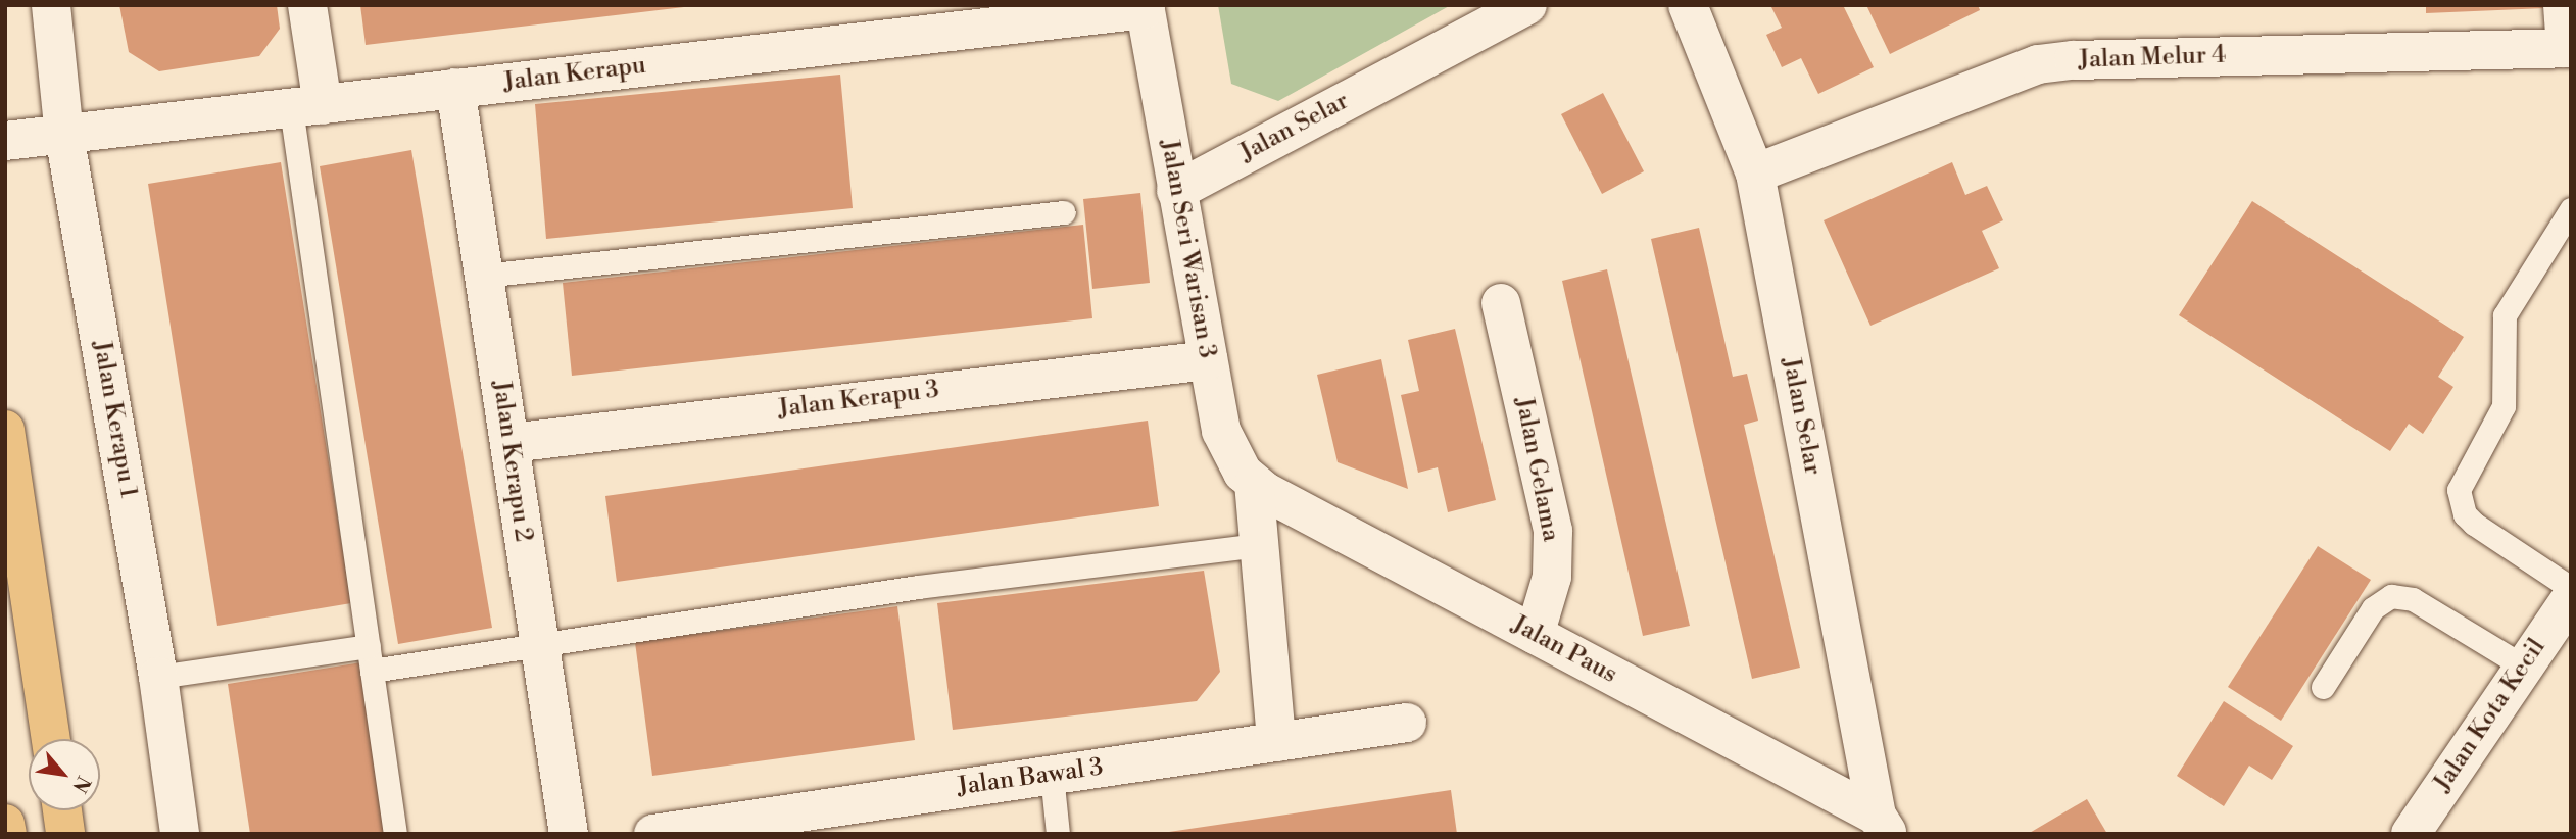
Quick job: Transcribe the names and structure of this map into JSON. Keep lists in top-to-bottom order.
{
  "streets": {
    "street": [
      "Jalan Melur 4",
      "Jalan Kerapu",
      "Jalan Selar",
      "Jalan Seri Warisan 3",
      "Jalan Kerapu 3",
      "Jalan Kerapu 1",
      "Jalan Kerapu 2",
      "Jalan Gelama",
      "Jalan Paus",
      "Jalan Kota Kecil",
      "Jalan Bawal 3"
    ]
  },
  "crossings": [
    ["Jalan Melur 4", "Jalan Selar"],
    ["Jalan Kerapu", "Jalan Seri Warisan 3"],
    ["Jalan Kerapu", "Jalan Kerapu 1"],
    ["Jalan Kerapu", "Jalan Kerapu 2"],
    ["Jalan Selar", "Jalan Seri Warisan 3"],
    ["Jalan Selar", "Jalan Paus"],
    ["Jalan Seri Warisan 3", "Jalan Kerapu 3"],
    ["Jalan Seri Warisan 3", "Jalan Paus"],
    ["Jalan Kerapu 3", "Jalan Kerapu 2"],
    ["Jalan Gelama", "Jalan Paus"]
  ],
  "north": "bottom right"
}
